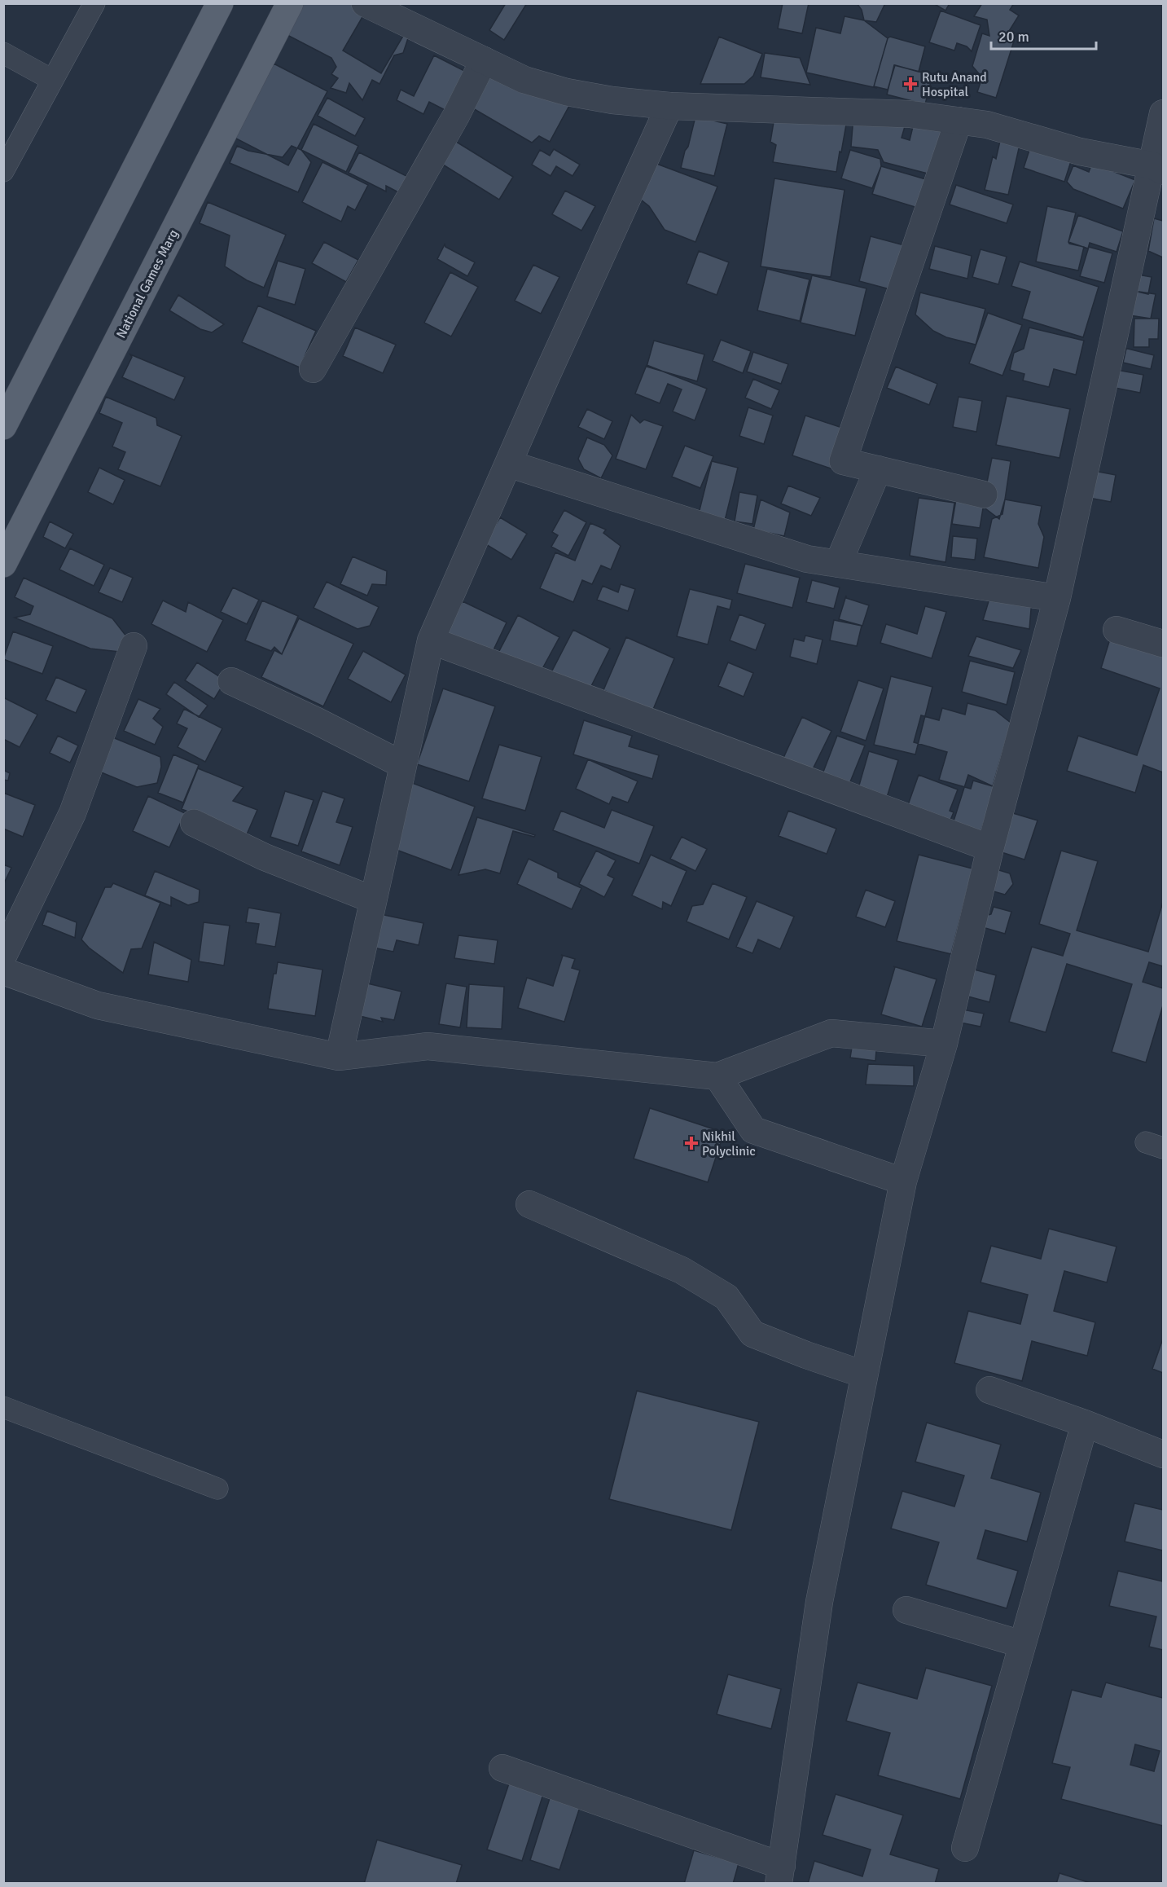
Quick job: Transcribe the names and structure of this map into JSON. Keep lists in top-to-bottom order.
{
  "streets": {
    "main road": ["National Games Marg"]
  },
  "places": {
    "health": ["Rutu Anand Hospital", "Nikhil Polyclinic"]
  },
  "scale_bar": "20 m"
}
